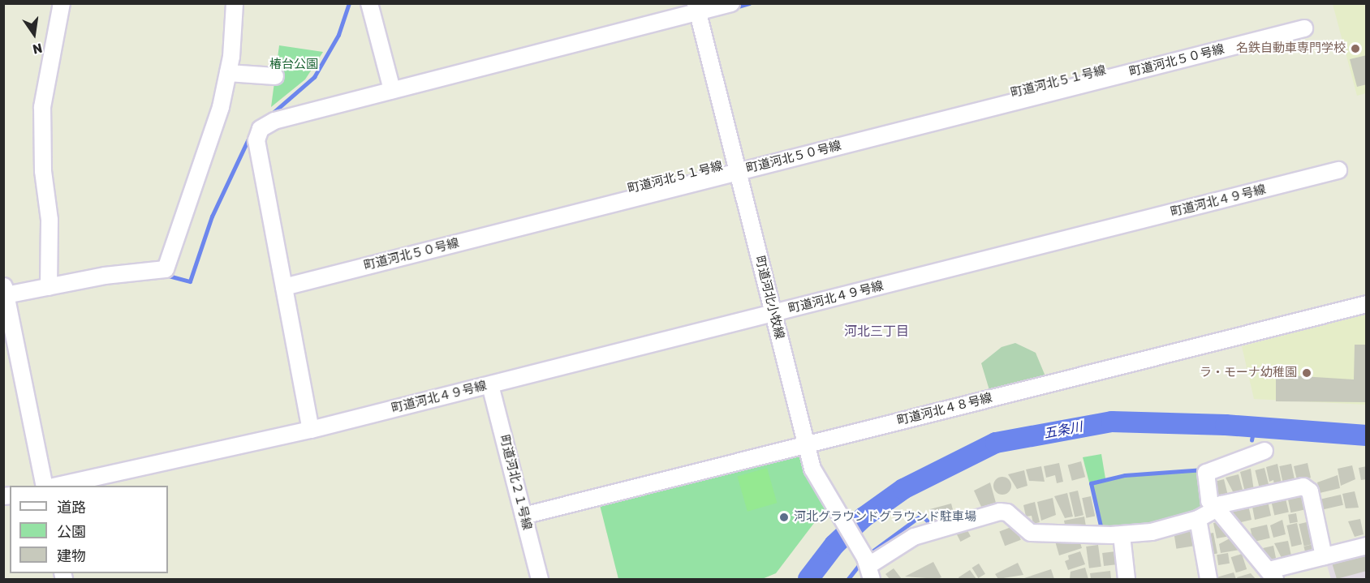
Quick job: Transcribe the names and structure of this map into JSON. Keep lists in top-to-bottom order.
{
  "streets": {
    "street": [
      "町道河北５０号線",
      "町道河北４９号線",
      "町道河北小牧線",
      "町道河北４８号線",
      "町道河北２１号線"
    ]
  },
  "crossings": [
    ["町道河北５０号線", "町道河北小牧線"],
    ["町道河北４９号線", "町道河北小牧線"],
    ["町道河北４９号線", "町道河北２１号線"],
    ["町道河北小牧線", "町道河北４８号線"],
    ["町道河北４８号線", "町道河北２１号線"]
  ],
  "districts": ["河北三丁目"],
  "water": ["五条川"],
  "parks": ["椿台公園"],
  "places": ["名鉄自動車専門学校", "ラ・モーナ幼稚園", "河北グラウンドグラウンド駐車場"],
  "legend": ["道路", "公園", "建物"],
  "north": "bottom"
}
